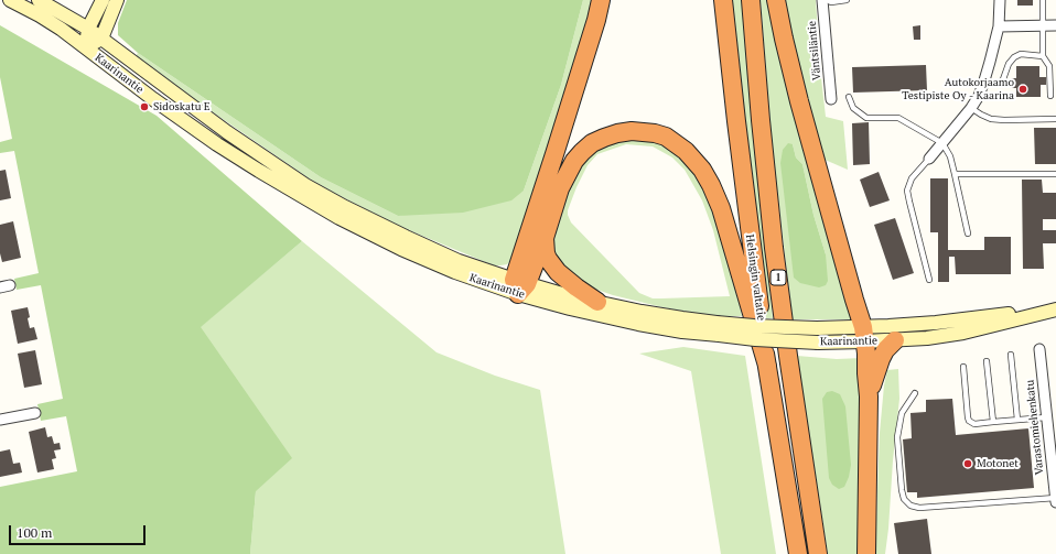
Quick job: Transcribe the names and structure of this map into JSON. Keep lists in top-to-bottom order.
{
  "streets": {
    "highway": ["Helsingin valtatie", "1"],
    "main road": ["Kaarinantie"],
    "street": ["Väntsiläntie", "Varastomiehenkatu"]
  },
  "places": ["Autokorjaamo Testipiste Oy - Kaarina", "Sidoskatu E", "Motonet"],
  "scale_bar": "100 m"
}
